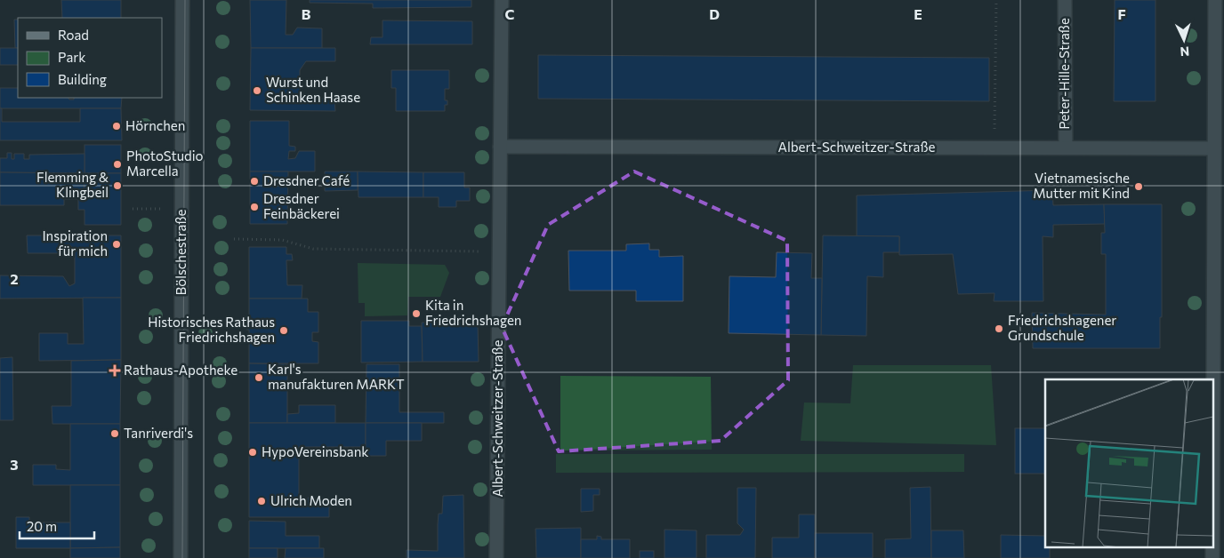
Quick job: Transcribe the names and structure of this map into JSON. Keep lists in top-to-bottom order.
{
  "streets": {
    "street": ["Peter-Hille-Straße", "Albert-Schweitzer-Straße", "Bölschestraße"]
  },
  "crossings": [
    ["Peter-Hille-Straße", "Albert-Schweitzer-Straße"]
  ],
  "places": {
    "other": [
      "Wurst und Schinken Haase",
      "Hörnchen",
      "PhotoStudio Marcella",
      "Dresdner Café",
      "Flemming & Klingbeil",
      "Vietnamesische Mutter mit Kind",
      "Dresdner Feinbäckerei",
      "Inspiration für mich",
      "Kita in Friedrichshagen",
      "Friedrichshagener Grundschule",
      "Historisches Rathaus Friedrichshagen",
      "Karl's manufakturen MARKT",
      "Tanriverdi's",
      "HypoVereinsbank",
      "Ulrich Moden"
    ],
    "health": ["Rathaus-Apotheke"]
  },
  "legend": ["Road", "Park", "Building"],
  "scale_bar": "20 m",
  "north": "bottom",
  "grid": {
    "columns": [
      "B",
      "C",
      "D",
      "E",
      "F"
    ],
    "rows": ["2", "3"]
  }
}
